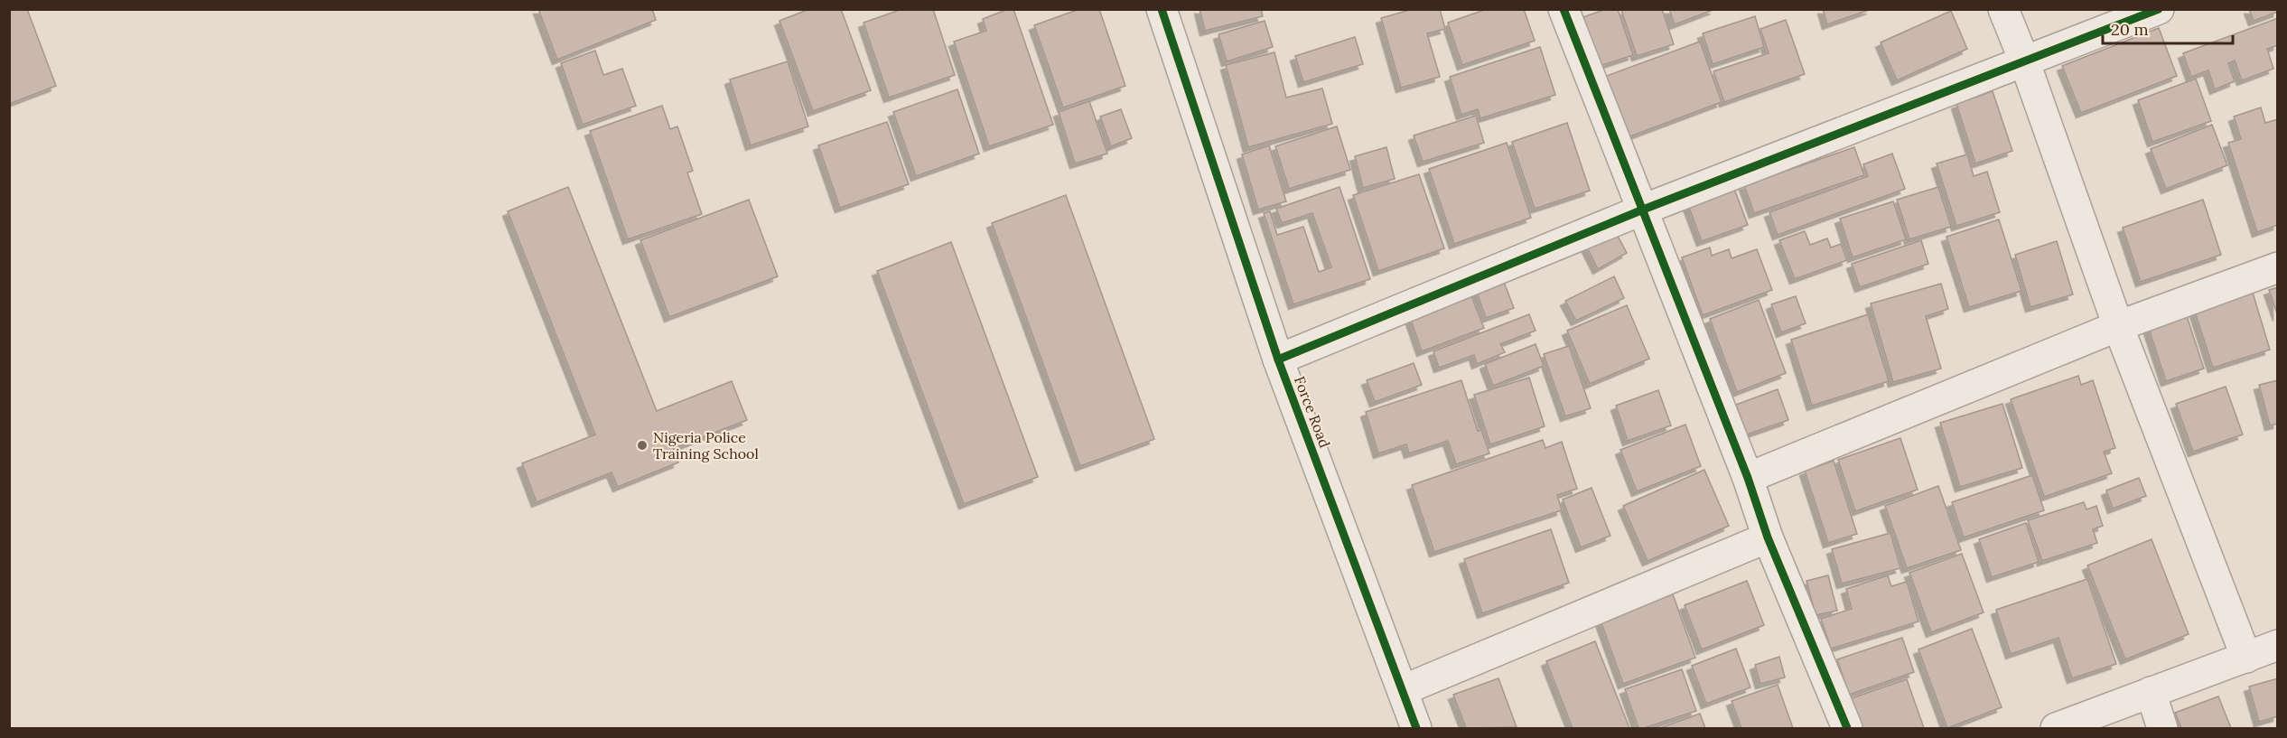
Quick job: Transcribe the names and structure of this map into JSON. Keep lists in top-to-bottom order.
{
  "streets": {
    "street": ["Force Road"]
  },
  "places": ["Nigeria Police Training School"],
  "scale_bar": "20 m"
}
